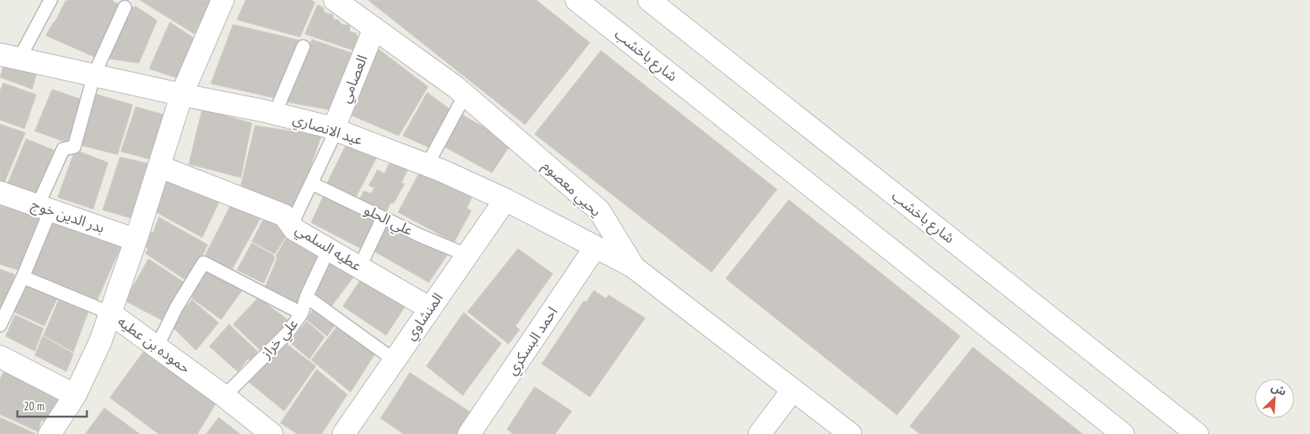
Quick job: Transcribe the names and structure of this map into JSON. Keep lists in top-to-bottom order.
{
  "streets": {
    "street": [
      "شارع باخشب",
      "العصامي",
      "عيد الانصاري",
      "يحيي معصوم",
      "بدر الدين خوج",
      "عطيه السلمي",
      "المنشاوي",
      "احمد البسكري",
      "حموده بن عطيه"
    ],
    "lane": ["علي الحلو", "علي خراز"]
  },
  "crossings": [
    ["العصامي", "عيد الانصاري"],
    ["العصامي", "يحيي معصوم"],
    ["عيد الانصاري", "يحيي معصوم"],
    ["عيد الانصاري", "المنشاوي"],
    ["عيد الانصاري", "احمد البسكري"],
    ["علي الحلو", "المنشاوي"],
    ["عطيه السلمي", "المنشاوي"],
    ["عطيه السلمي", "علي خراز"],
    ["علي خراز", "حموده بن عطيه"]
  ],
  "scale_bar": "20 m",
  "north": "top right"
}
